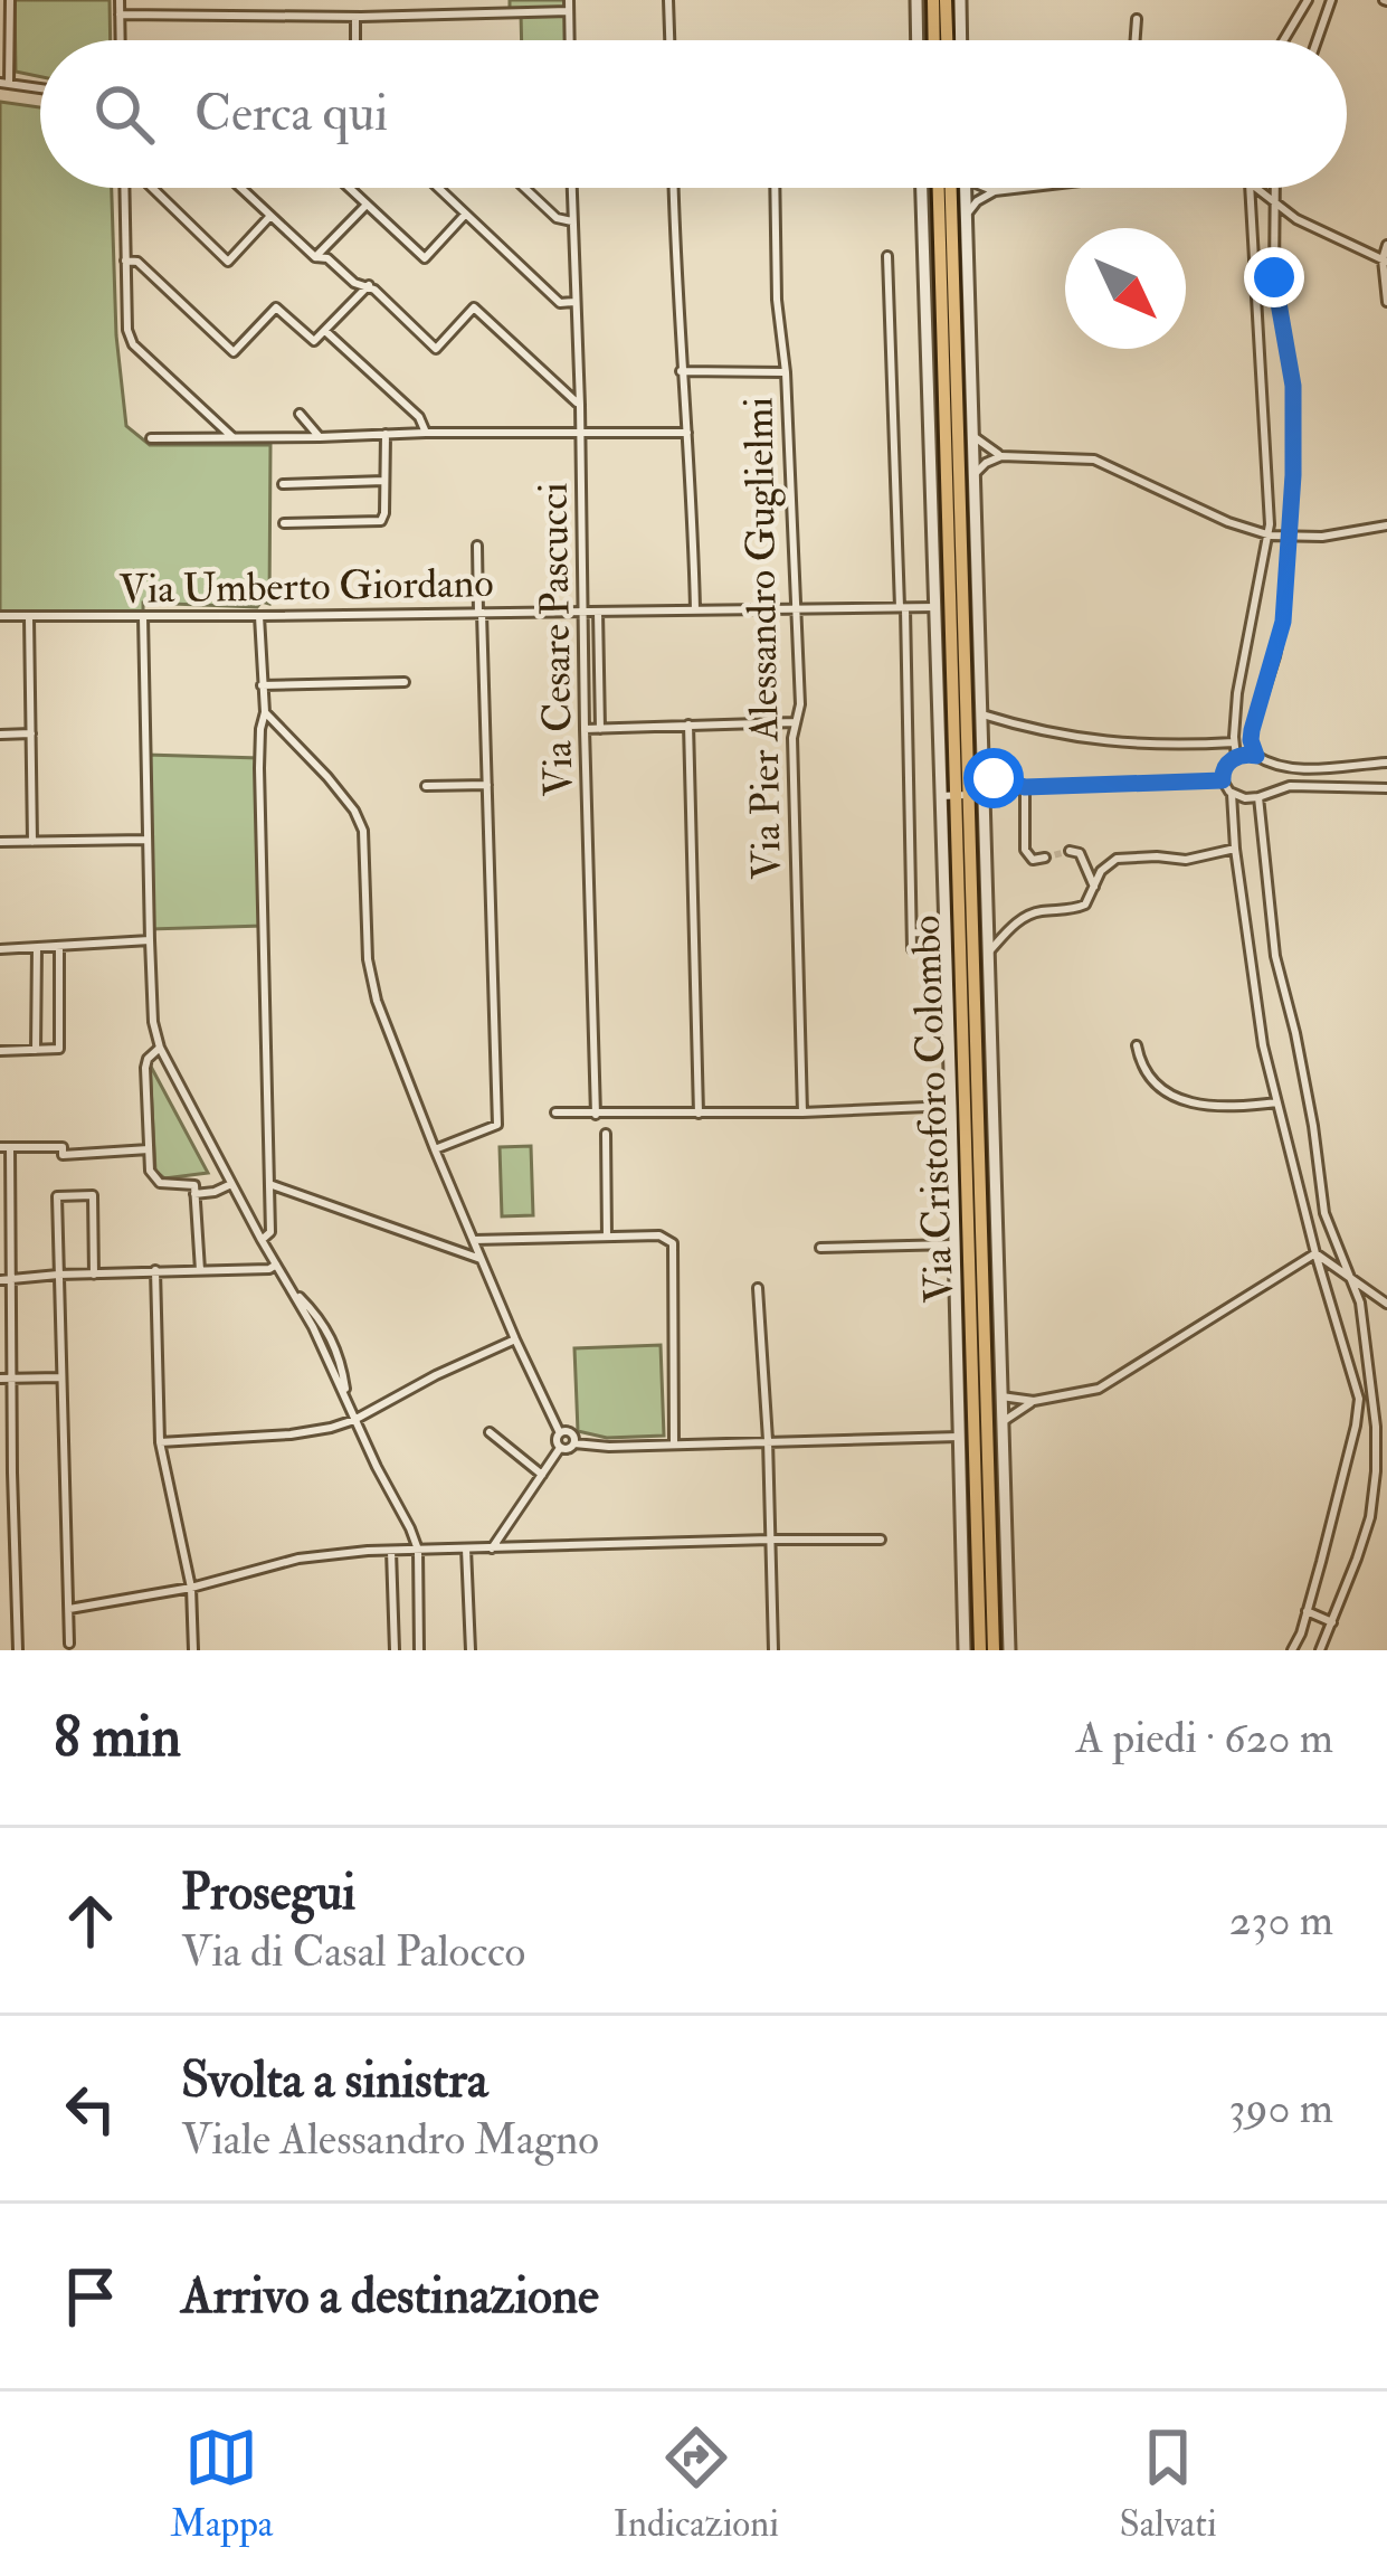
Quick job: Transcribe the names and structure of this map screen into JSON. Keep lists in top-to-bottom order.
{
  "streets": {
    "main road": ["Via Cristoforo Colombo"],
    "street": ["Via Umberto Giordano", "Via Pier Alessandro Guglielmi", "Via Cesare Pascucci"]
  },
  "crossings": [
    ["Via Umberto Giordano", "Via Pier Alessandro Guglielmi"],
    ["Via Umberto Giordano", "Via Cesare Pascucci"],
    ["Via Umberto Giordano", "Via Cristoforo Colombo"]
  ],
  "north": "bottom right",
  "page": {
    "search": "Cerca qui",
    "heading": ["8 min", "A piedi · 620 m"],
    "list": [
      ["Prosegui", "Via di Casal Palocco", "230 m"],
      ["Svolta a sinistra", "Viale Alessandro Magno", "390 m"],
      "Arrivo a destinazione"
    ],
    "nav": ["Mappa", "Indicazioni", "Salvati"]
  }
}
